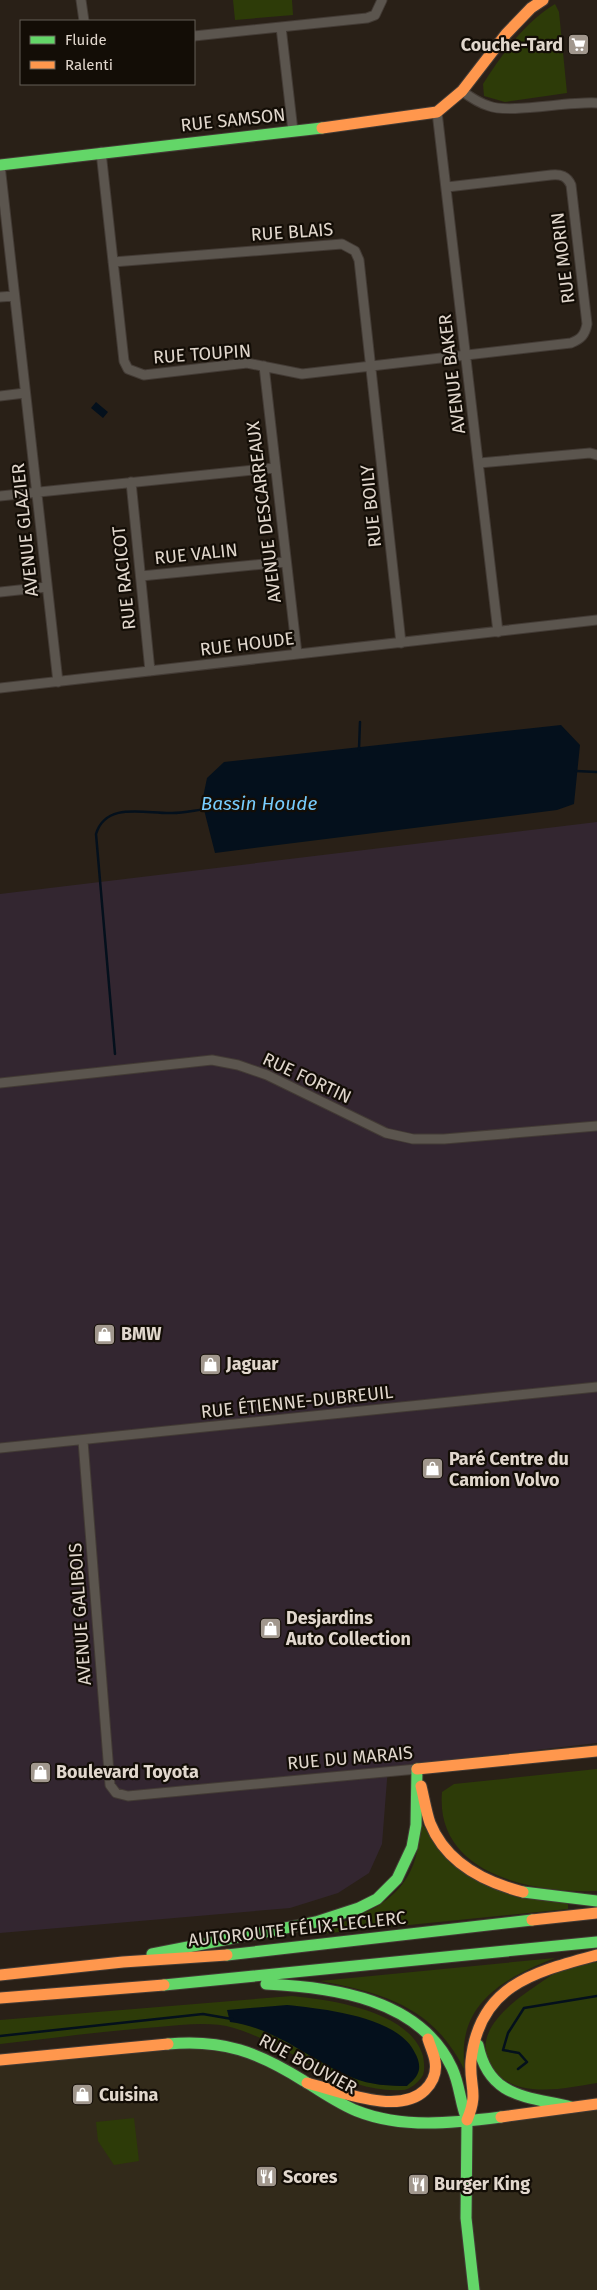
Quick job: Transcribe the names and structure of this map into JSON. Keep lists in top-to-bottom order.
{
  "streets": {
    "main road": [
      "RUE SAMSON",
      "RUE DU MARAIS",
      "AUTOROUTE FÉLIX-LECLERC",
      "RUE BOUVIER"
    ],
    "street": [
      "RUE BLAIS",
      "RUE MORIN",
      "RUE TOUPIN",
      "AVENUE BAKER",
      "RUE BOILY",
      "AVENUE DESCARREAUX",
      "AVENUE GLAZIER",
      "RUE VALIN",
      "RUE RACICOT",
      "RUE HOUDE",
      "RUE FORTIN",
      "RUE ÉTIENNE-DUBREUIL",
      "AVENUE GALIBOIS"
    ]
  },
  "crossings": [
    ["RUE SAMSON", "RUE TOUPIN"],
    ["RUE SAMSON", "AVENUE BAKER"],
    ["RUE SAMSON", "AVENUE GLAZIER"],
    ["RUE BLAIS", "RUE TOUPIN"],
    ["RUE BLAIS", "RUE BOILY"],
    ["RUE MORIN", "RUE TOUPIN"],
    ["RUE MORIN", "AVENUE BAKER"],
    ["RUE TOUPIN", "AVENUE BAKER"],
    ["RUE TOUPIN", "RUE BOILY"],
    ["RUE TOUPIN", "AVENUE DESCARREAUX"],
    ["AVENUE BAKER", "RUE HOUDE"],
    ["RUE BOILY", "RUE HOUDE"],
    ["AVENUE DESCARREAUX", "RUE VALIN"],
    ["AVENUE DESCARREAUX", "RUE HOUDE"],
    ["AVENUE GLAZIER", "RUE HOUDE"],
    ["RUE VALIN", "RUE RACICOT"],
    ["RUE RACICOT", "RUE HOUDE"],
    ["RUE ÉTIENNE-DUBREUIL", "AVENUE GALIBOIS"],
    ["AVENUE GALIBOIS", "RUE DU MARAIS"]
  ],
  "water": ["Bassin Houde"],
  "places": {
    "supermarket": ["Couche-Tard"],
    "shop": [
      "BMW",
      "Jaguar",
      "Paré Centre du Camion Volvo",
      "Desjardins Auto Collection",
      "Boulevard Toyota",
      "Cuisina"
    ],
    "restaurant": ["Scores", "Burger King"]
  },
  "legend": ["Fluide", "Ralenti"]
}
